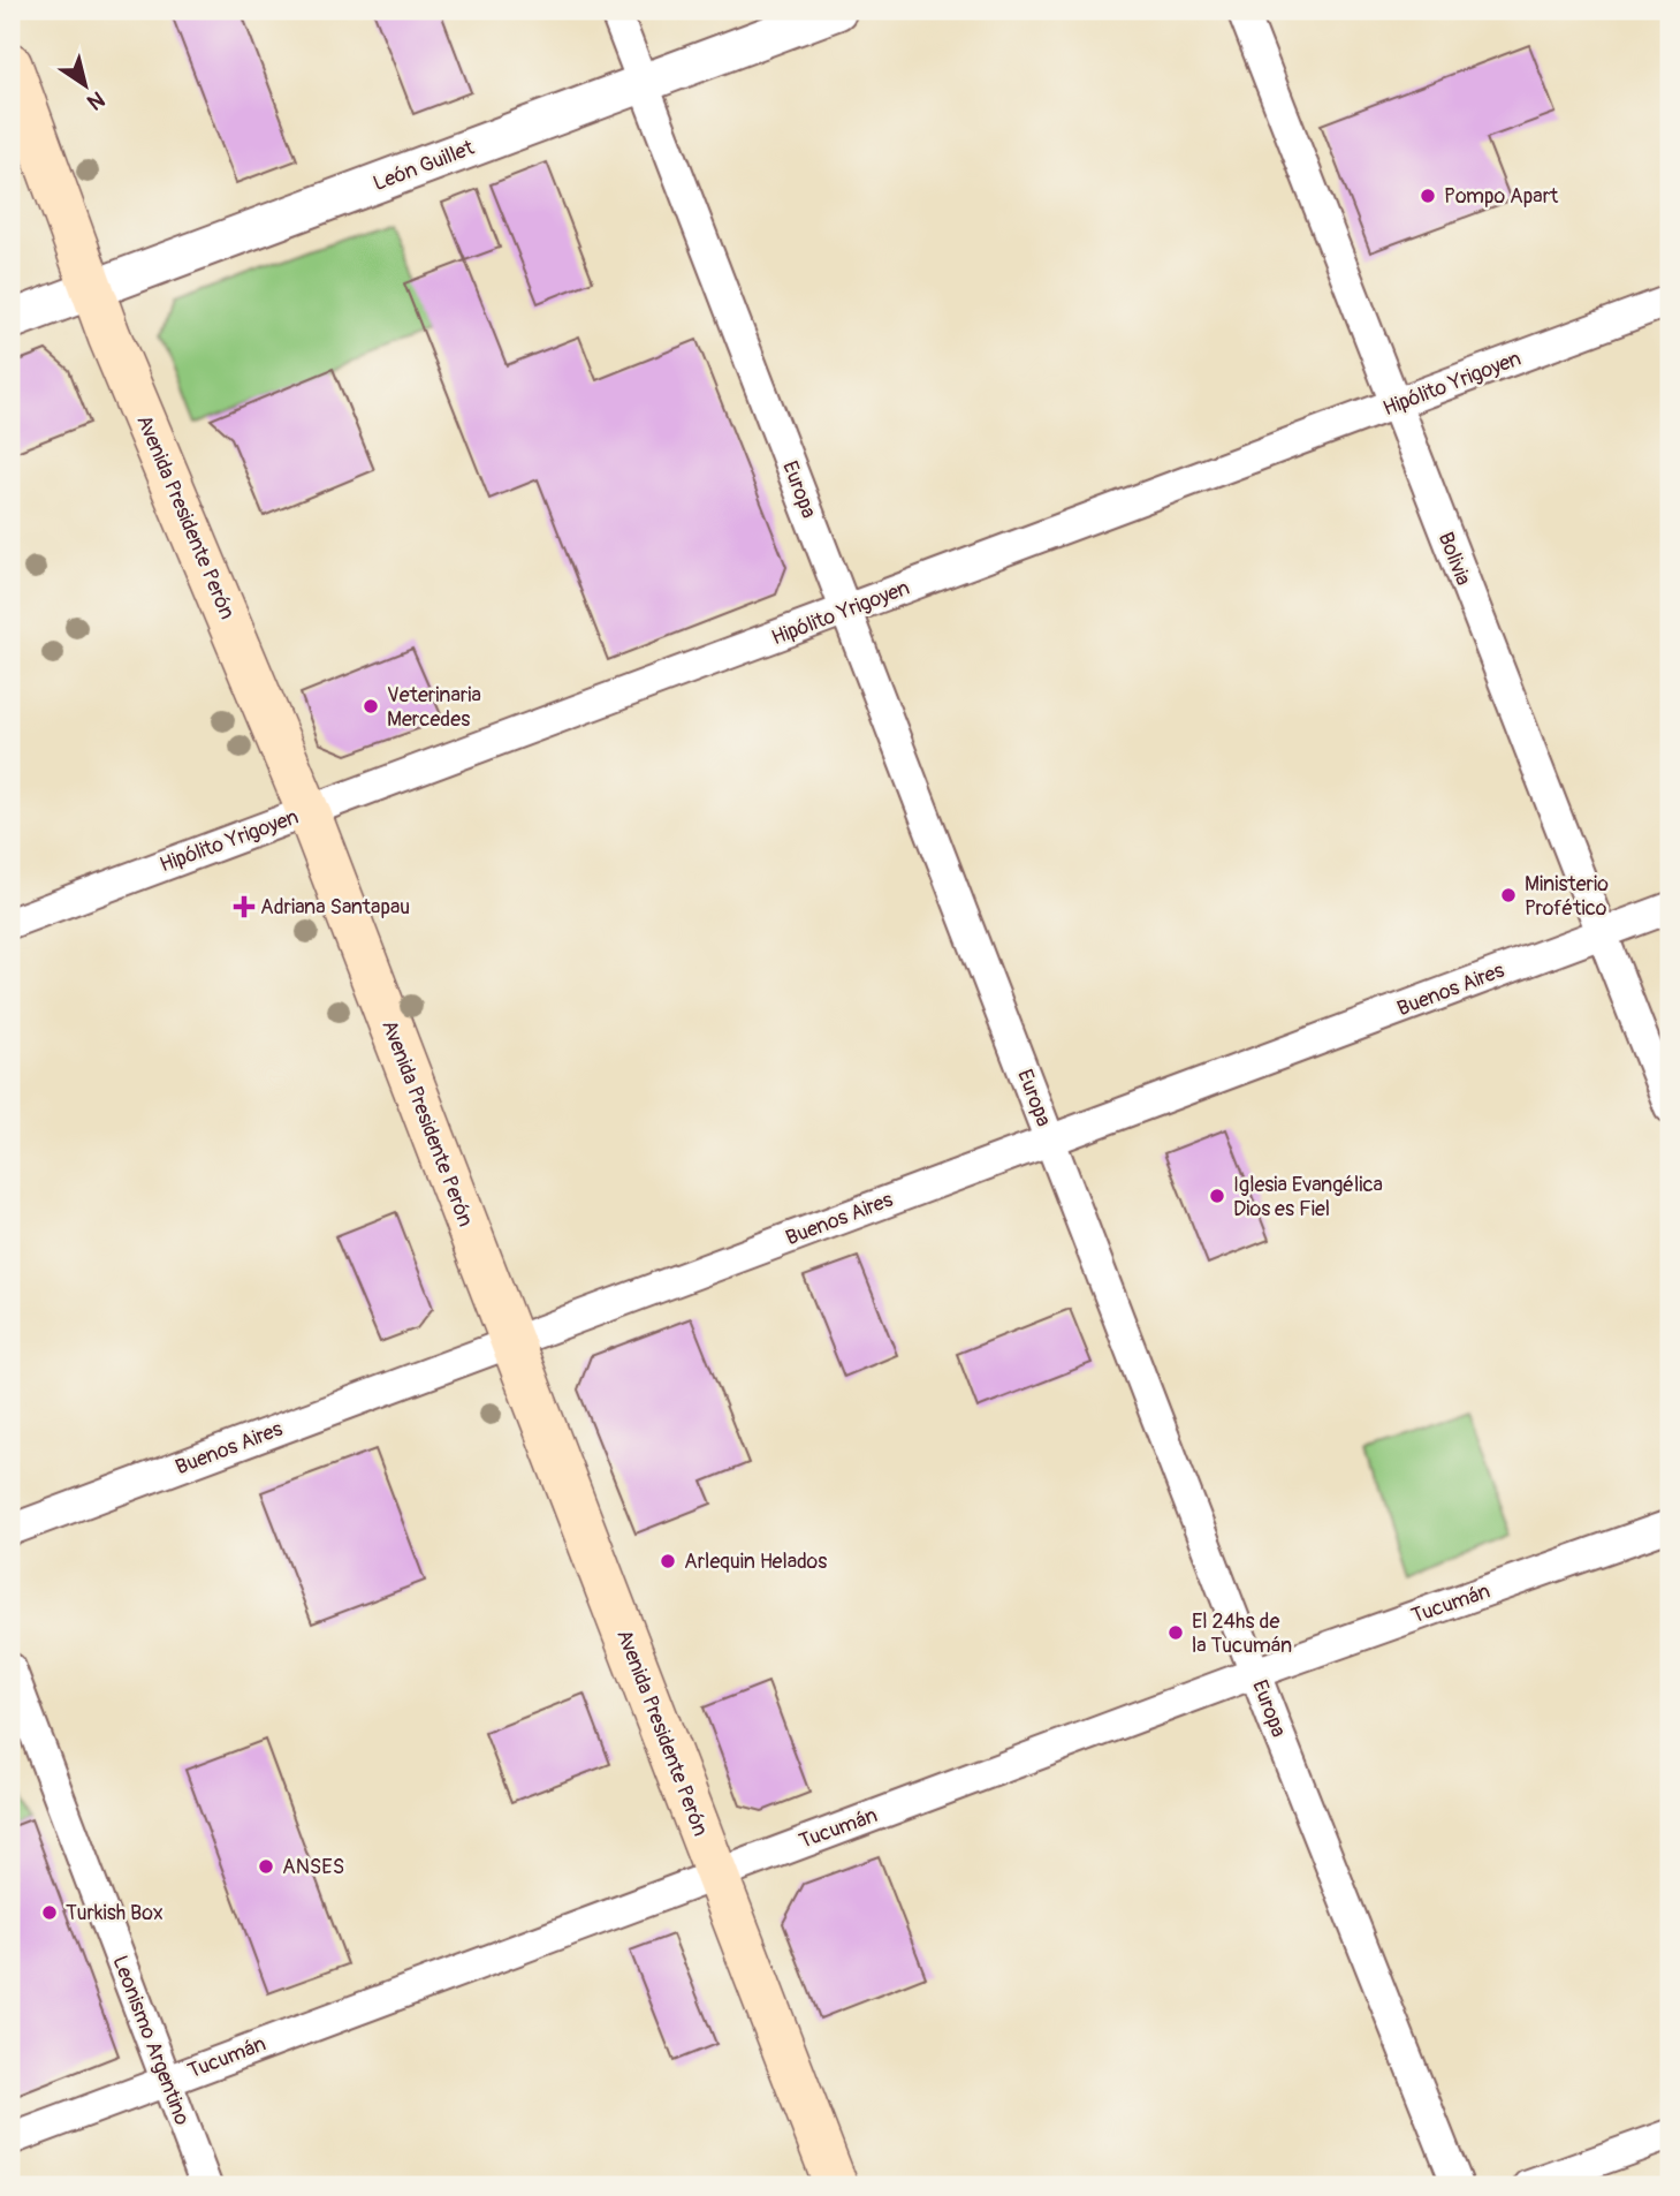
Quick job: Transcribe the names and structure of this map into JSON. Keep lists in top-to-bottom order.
{
  "streets": {
    "main road": ["Avenida Presidente Perón"],
    "street": [
      "León Guillet",
      "Hipólito Yrigoyen",
      "Europa",
      "Bolivia",
      "Buenos Aires",
      "Tucumán",
      "Leonismo Argentino"
    ]
  },
  "crossings": [
    ["León Guillet", "Europa"],
    ["León Guillet", "Avenida Presidente Perón"],
    ["Hipólito Yrigoyen", "Europa"],
    ["Hipólito Yrigoyen", "Avenida Presidente Perón"],
    ["Hipólito Yrigoyen", "Bolivia"],
    ["Europa", "Buenos Aires"],
    ["Europa", "Tucumán"],
    ["Avenida Presidente Perón", "Buenos Aires"],
    ["Avenida Presidente Perón", "Tucumán"],
    ["Bolivia", "Buenos Aires"],
    ["Tucumán", "Leonismo Argentino"]
  ],
  "places": {
    "other": [
      "Pompo Apart",
      "Veterinaria Mercedes",
      "Ministerio Profético",
      "Iglesia Evangélica Dios es Fiel",
      "Arlequin Helados",
      "El 24hs de la Tucumán",
      "ANSES",
      "Turkish Box"
    ],
    "health": ["Adriana Santapau"]
  },
  "north": "bottom right"
}
